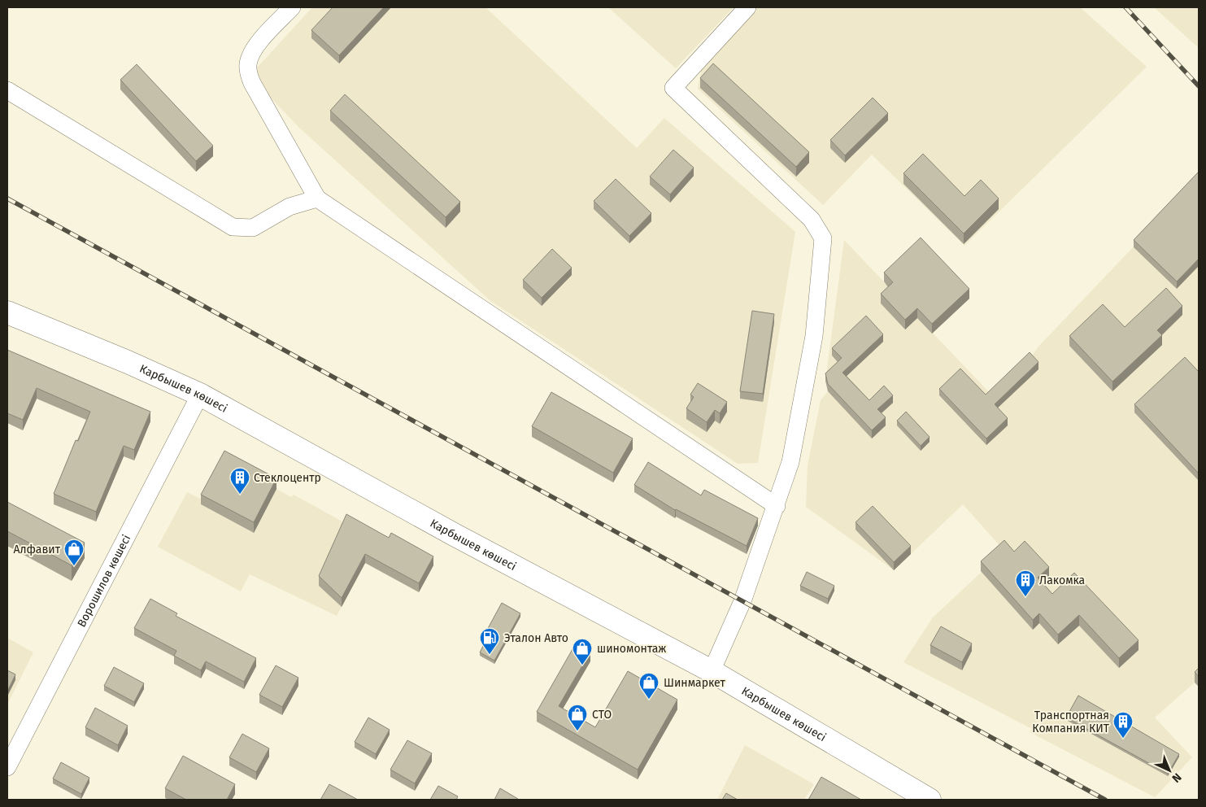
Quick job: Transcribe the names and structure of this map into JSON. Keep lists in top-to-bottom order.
{
  "streets": {
    "main road": ["Карбышев көшесі"],
    "street": ["Ворошилов көшесі"]
  },
  "crossings": [
    ["Карбышев көшесі", "Ворошилов көшесі"]
  ],
  "places": {
    "building": ["Стеклоцентр", "Лакомка", "Транспортная Компания КИТ"],
    "shop": [
      "Алфавит",
      "шиномонтаж",
      "Шинмаркет",
      "СТО"
    ],
    "fuel station": ["Эталон Авто"]
  },
  "north": "bottom right"
}
